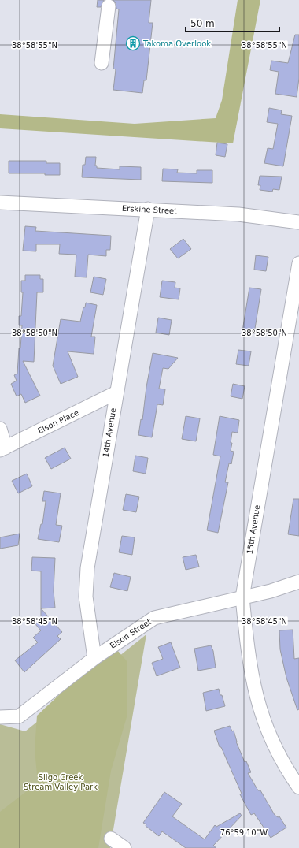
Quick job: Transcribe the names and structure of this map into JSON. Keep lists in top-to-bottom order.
{
  "streets": {
    "street": [
      "Erskine Street",
      "Elson Place",
      "14th Avenue",
      "15th Avenue",
      "Elson Street"
    ]
  },
  "crossings": [
    ["Erskine Street", "14th Avenue"],
    ["Elson Place", "14th Avenue"],
    ["14th Avenue", "Elson Street"],
    ["15th Avenue", "Elson Street"]
  ],
  "parks": ["Sligo Creek Stream Valley Park"],
  "places": {
    "building": ["Takoma Overlook"]
  },
  "scale_bar": "50 m",
  "coordinates": [
    "38°58'55\"N",
    "38°58'50\"N",
    "38°58'45\"N",
    "76°59'10\"W"
  ]
}
